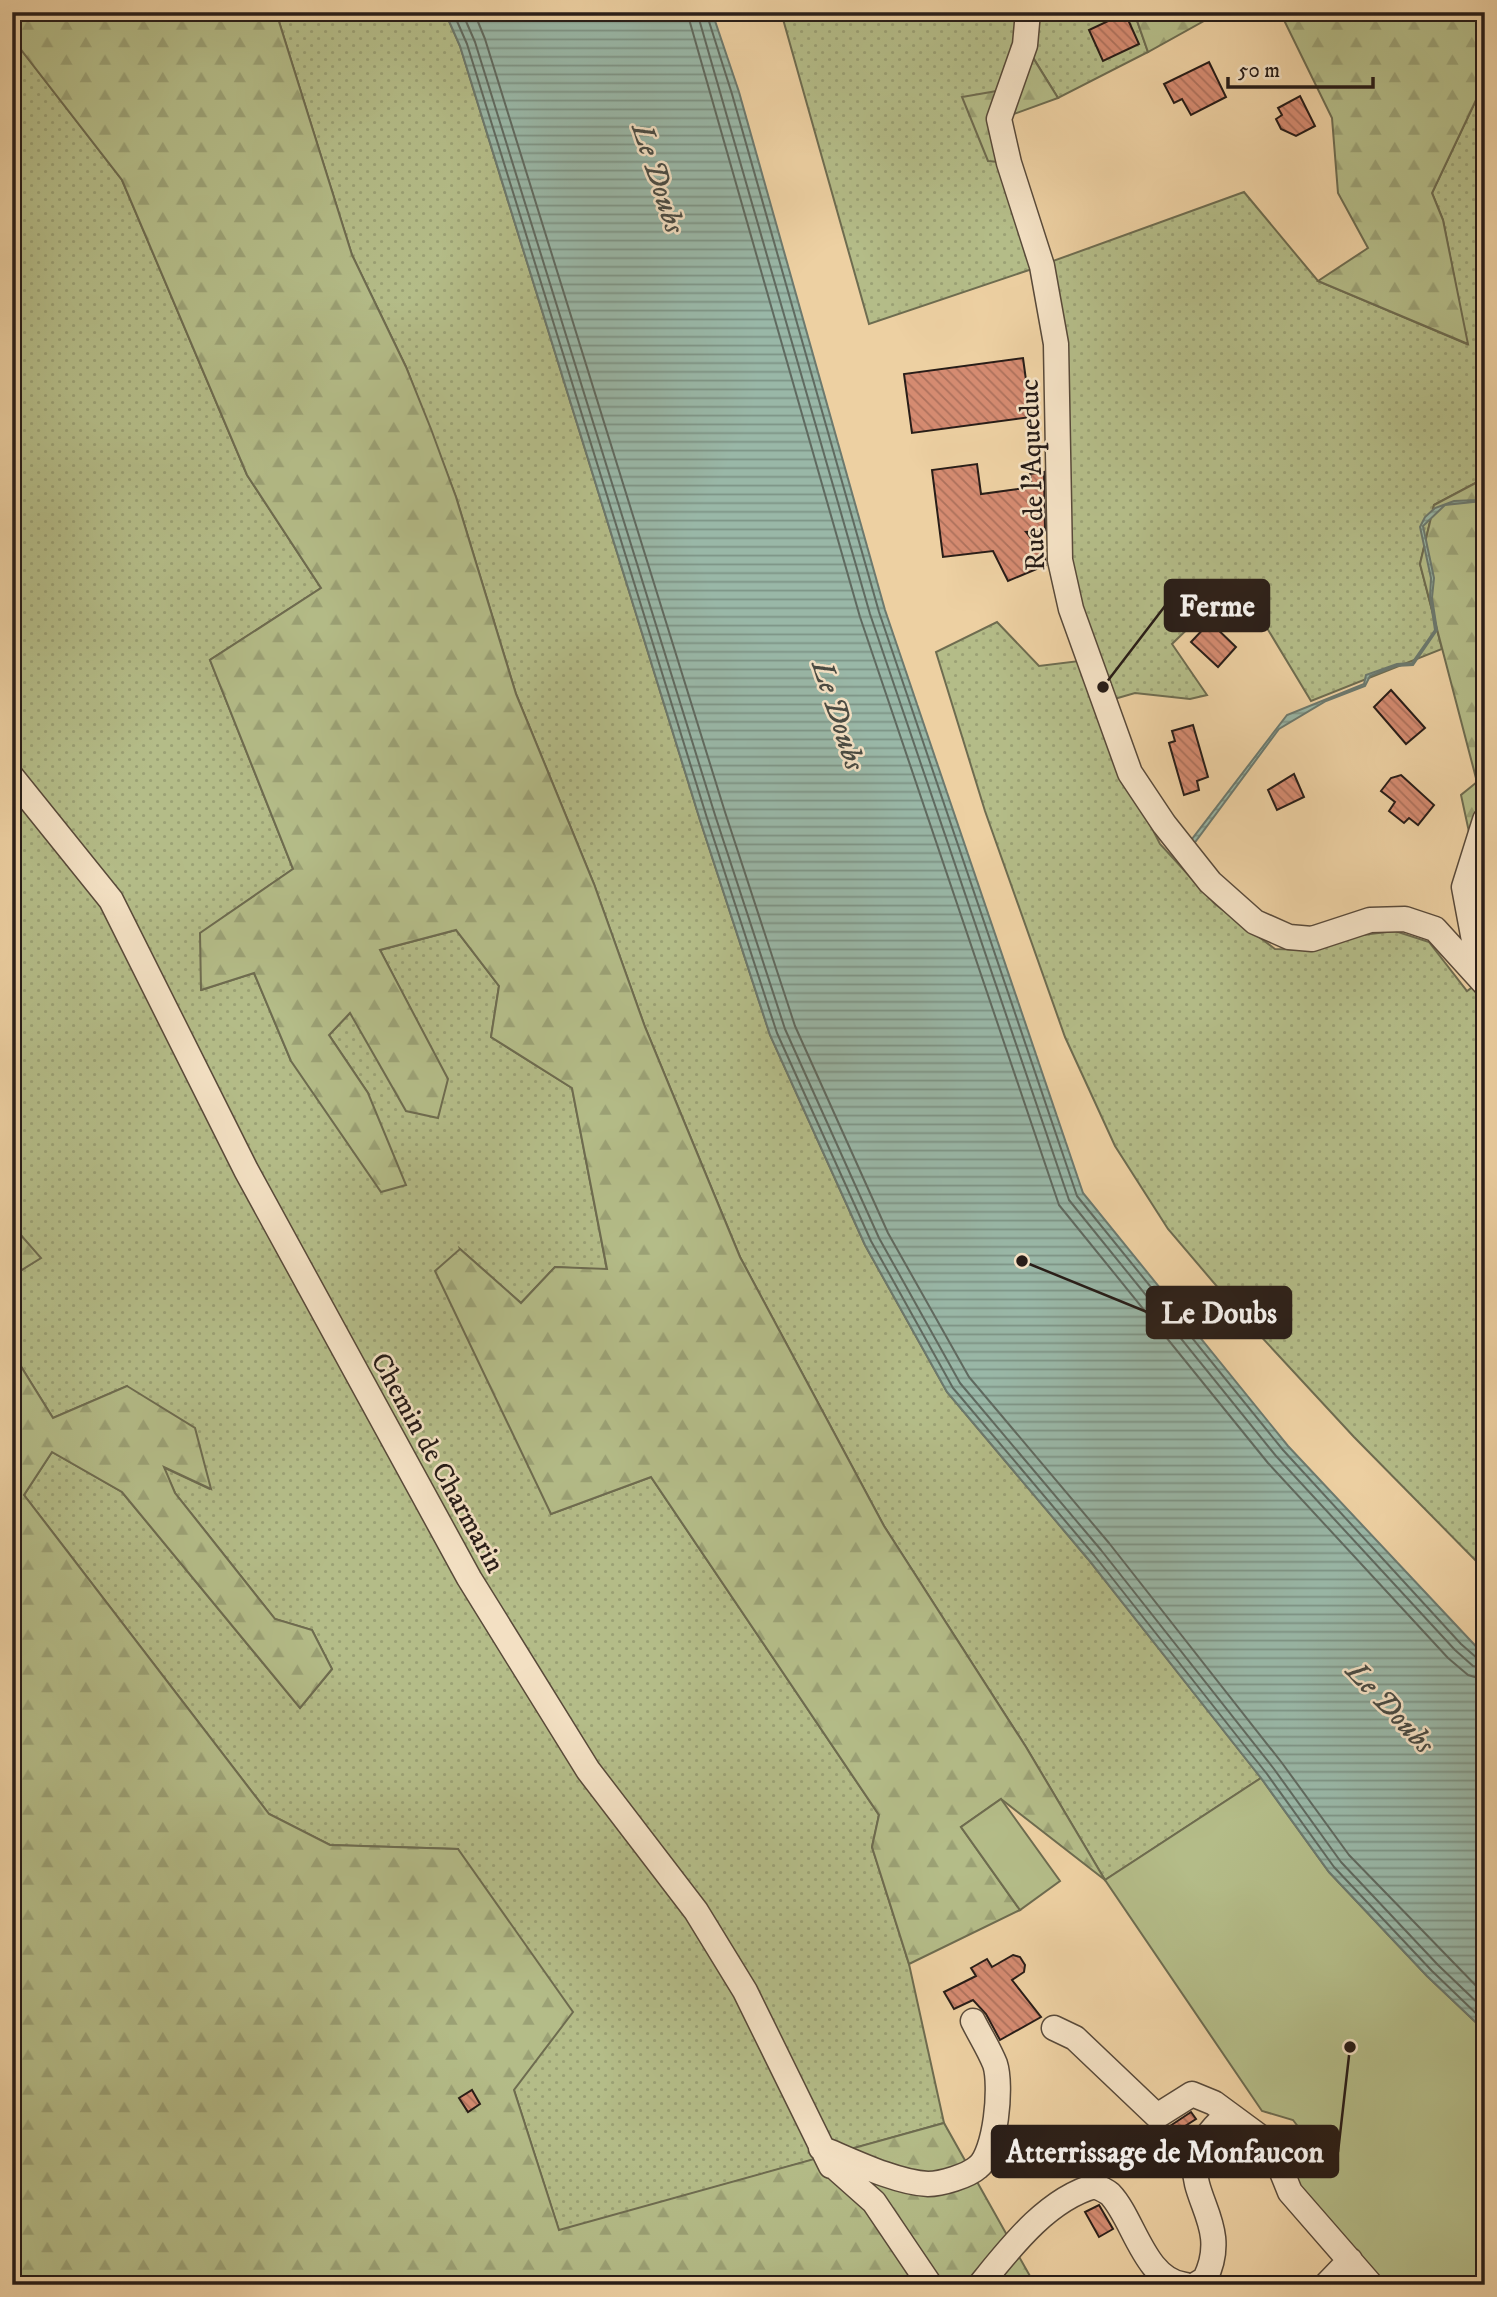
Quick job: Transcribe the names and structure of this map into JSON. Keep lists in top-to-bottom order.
{
  "streets": {
    "street": ["Rue de l'Aqueduc", "Chemin de Charmarin"]
  },
  "water": ["Le Doubs"],
  "places": ["Ferme", "Le Doubs", "Atterrissage de Monfaucon"],
  "scale_bar": "50 m"
}
